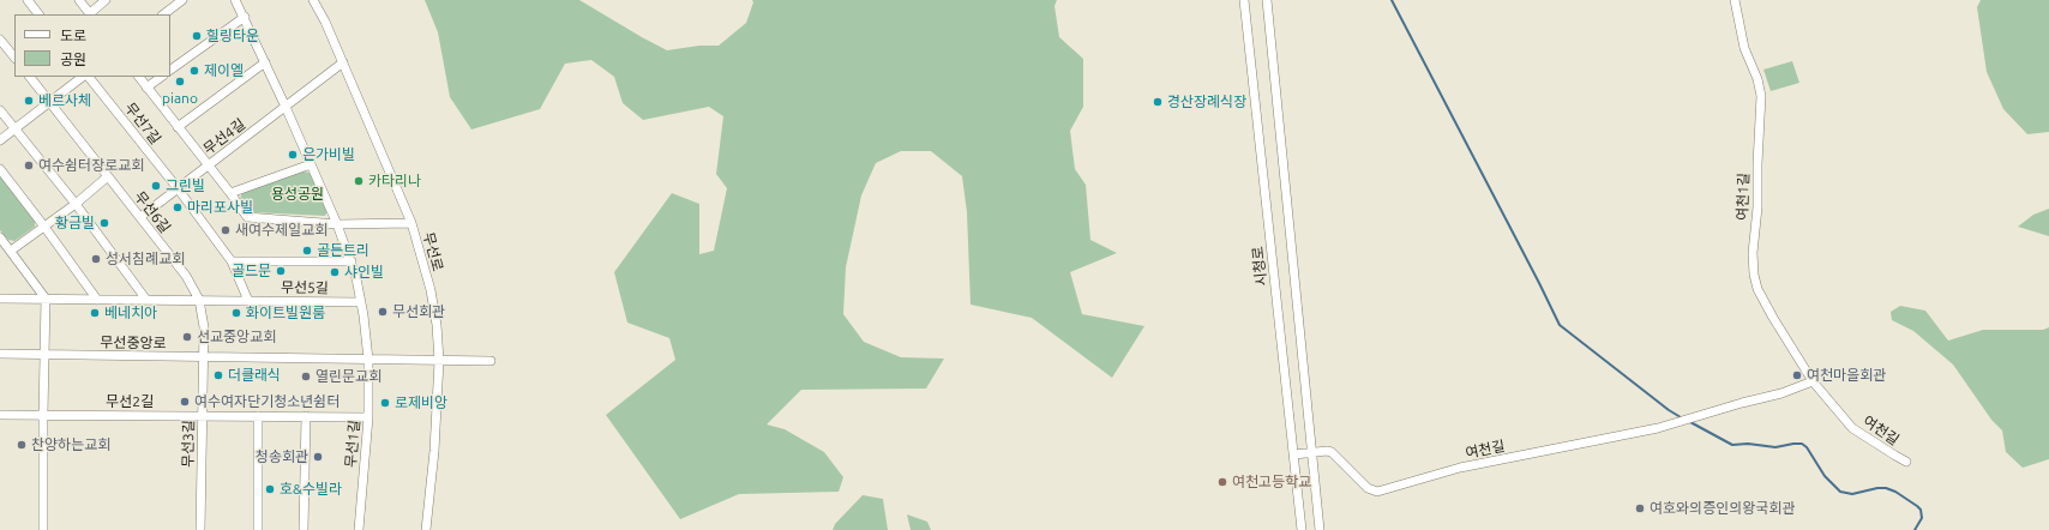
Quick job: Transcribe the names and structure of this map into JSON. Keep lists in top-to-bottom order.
{
  "streets": {
    "street": [
      "무선7길",
      "무선4길",
      "여천1길",
      "무선6길",
      "무선로",
      "시청로",
      "무선5길",
      "무선중앙로",
      "무선2길",
      "여천길",
      "무선3길",
      "무선1길"
    ]
  },
  "crossings": [
    ["무선7길", "무선4길"],
    ["무선7길", "무선6길"],
    ["무선4길", "무선로"],
    ["여천1길", "여천길"],
    ["무선6길", "무선5길"],
    ["무선6길", "무선중앙로"],
    ["무선6길", "무선3길"],
    ["무선로", "무선중앙로"],
    ["무선중앙로", "무선3길"],
    ["무선중앙로", "무선1길"],
    ["무선2길", "무선3길"],
    ["무선2길", "무선1길"]
  ],
  "parks": ["용성공원"],
  "places": [
    "힐링타운",
    "제이엘",
    "piano",
    "베르사체",
    "경산장례식장",
    "은가비빌",
    "여수쉼터장로교회",
    "카타리나",
    "그린빌",
    "마리포사빌",
    "황금빌",
    "새여수제일교회",
    "골든트리",
    "성서침례교회",
    "골드문",
    "샤인빌",
    "무선회관",
    "베네치아",
    "화이트빌원룸",
    "선교중앙교회",
    "더클래식",
    "여천마을회관",
    "열린문교회",
    "여수여자단기청소년쉼터",
    "로제비앙",
    "찬양하는교회",
    "청송회관",
    "여천고등학교",
    "호&수빌라",
    "여호와의증인의왕국회관"
  ],
  "legend": ["도로", "공원"]
}
